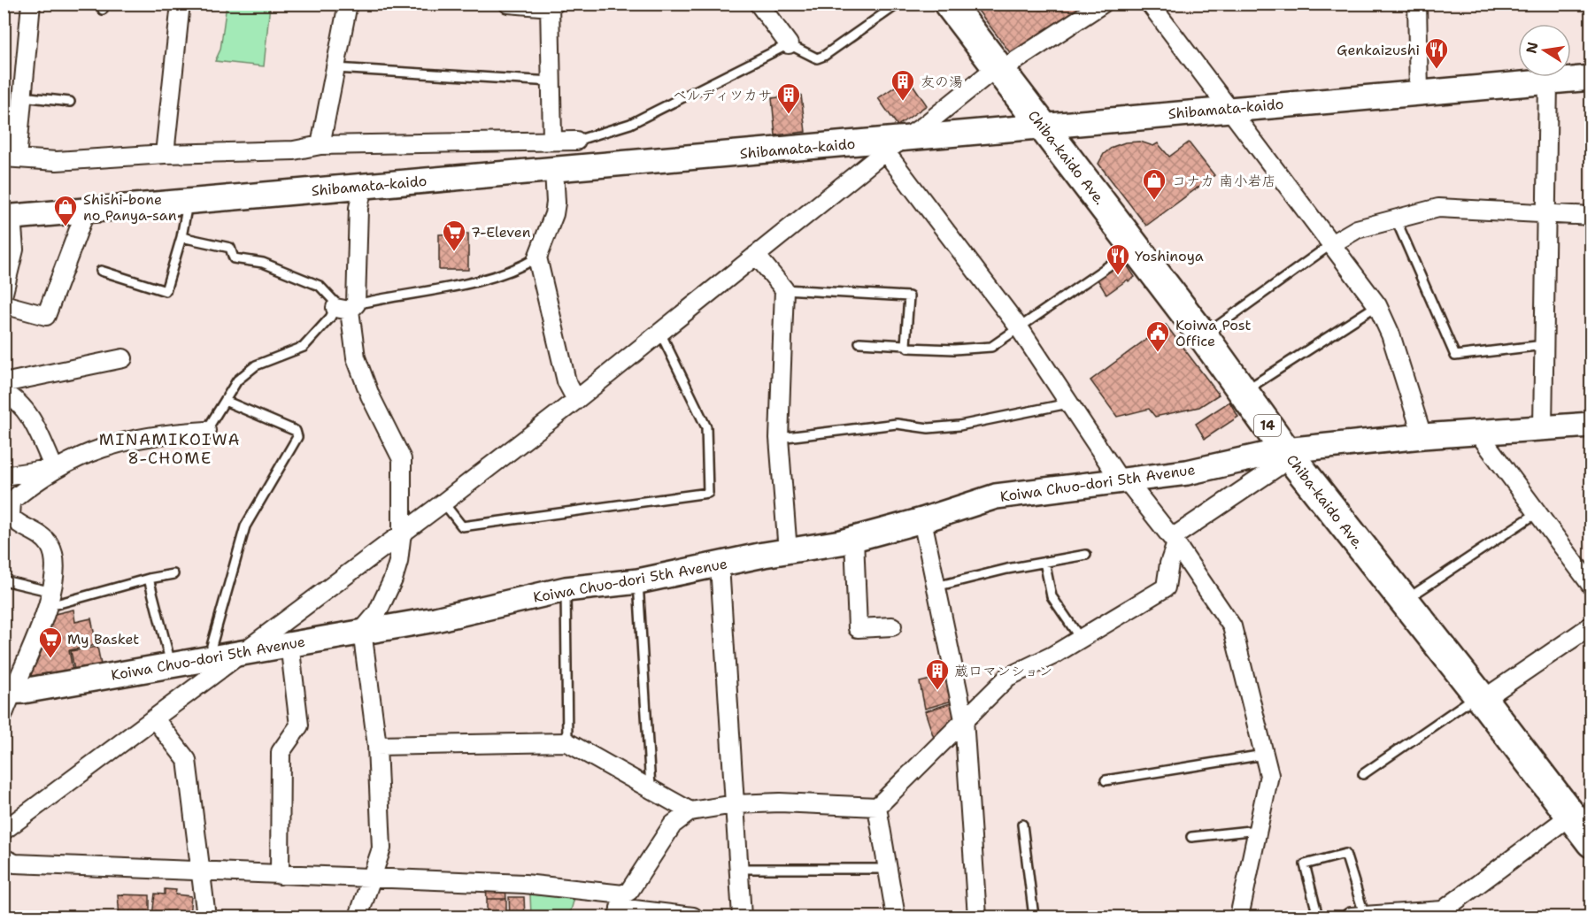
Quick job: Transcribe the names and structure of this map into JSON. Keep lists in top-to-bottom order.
{
  "streets": {
    "highway": ["Chiba-kaido Ave.", "14"],
    "street": ["Shibamata-kaido", "Koiwa Chuo-dori 5th Avenue"]
  },
  "crossings": [
    ["Shibamata-kaido", "Chiba-kaido Ave."],
    ["Chiba-kaido Ave.", "Koiwa Chuo-dori 5th Avenue"]
  ],
  "districts": ["MINAMIKOIWA 8-CHOME"],
  "places": {
    "restaurant": ["Genkaizushi", "Yoshinoya"],
    "building": ["友の湯", "ベルディツカサ", "蔵口マンション"],
    "shop": ["コナカ 南小岩店", "Shishi-bone no Panya-san"],
    "supermarket": ["7-Eleven", "My Basket"],
    "public building": ["Koiwa Post Office"]
  },
  "north": "left"
}
